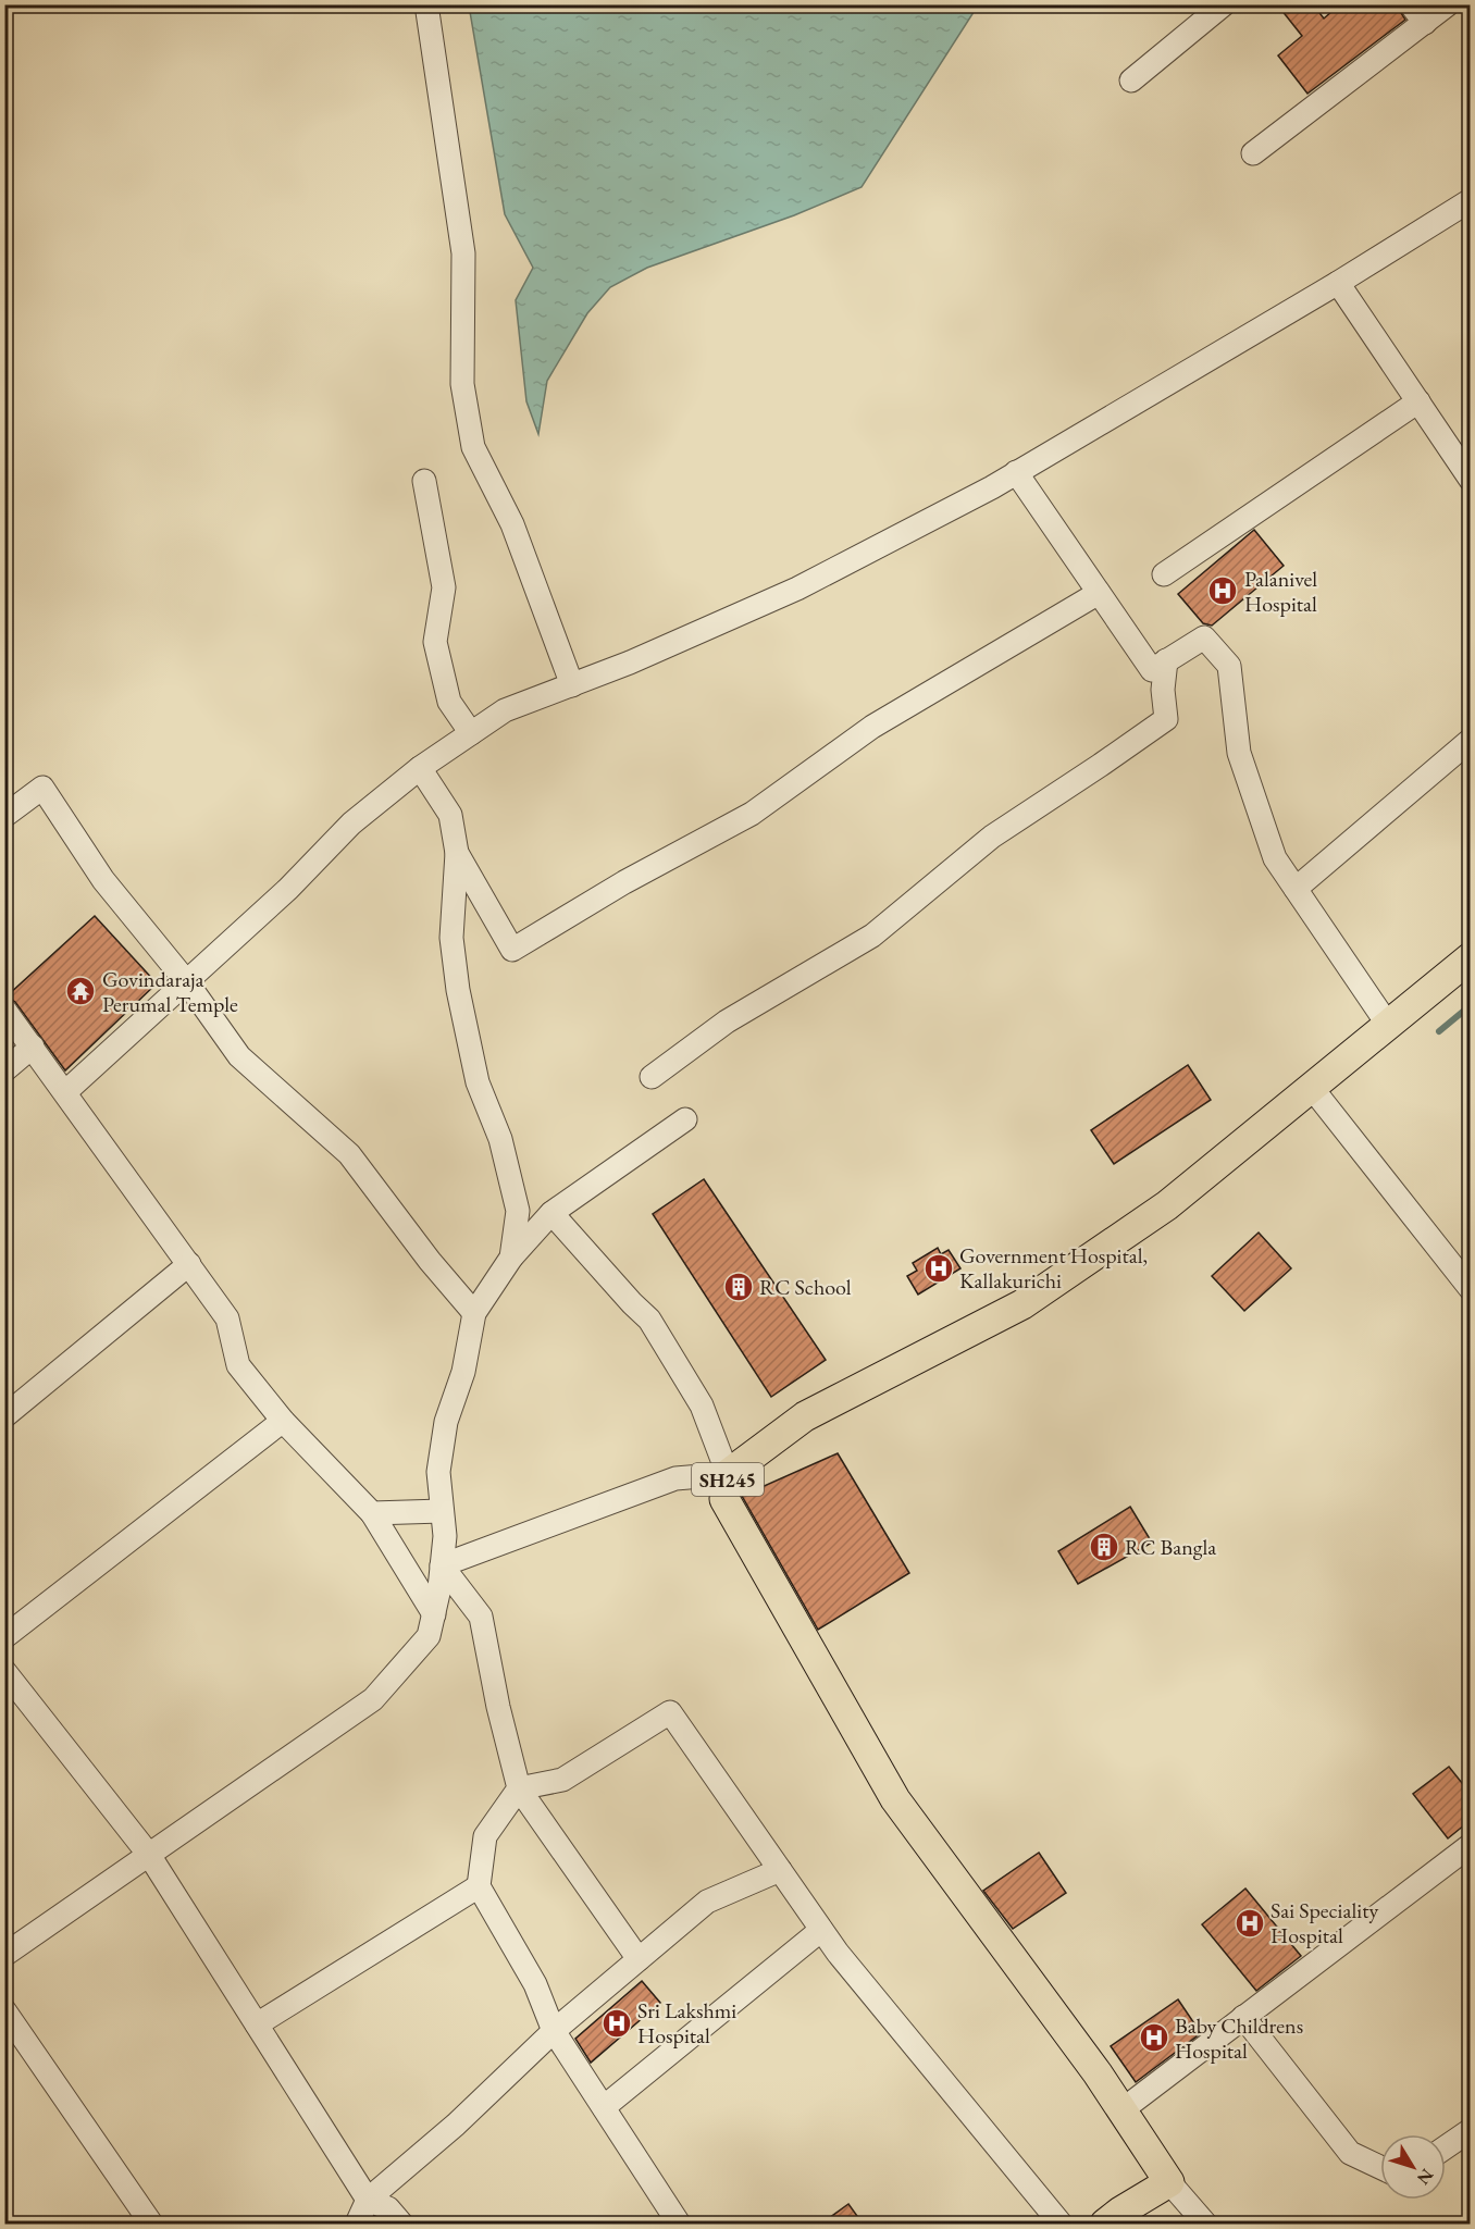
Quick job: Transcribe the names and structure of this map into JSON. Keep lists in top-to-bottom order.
{
  "streets": {
    "main road": ["SH245"]
  },
  "places": {
    "hospital": [
      "Palanivel Hospital",
      "Government Hospital, Kallakurichi",
      "Sai Speciality Hospital",
      "Sri Lakshmi Hospital",
      "Baby Childrens Hospital"
    ],
    "temple": ["Govindaraja Perumal Temple"],
    "building": ["RC School", "RC Bangla"]
  },
  "north": "bottom right"
}
